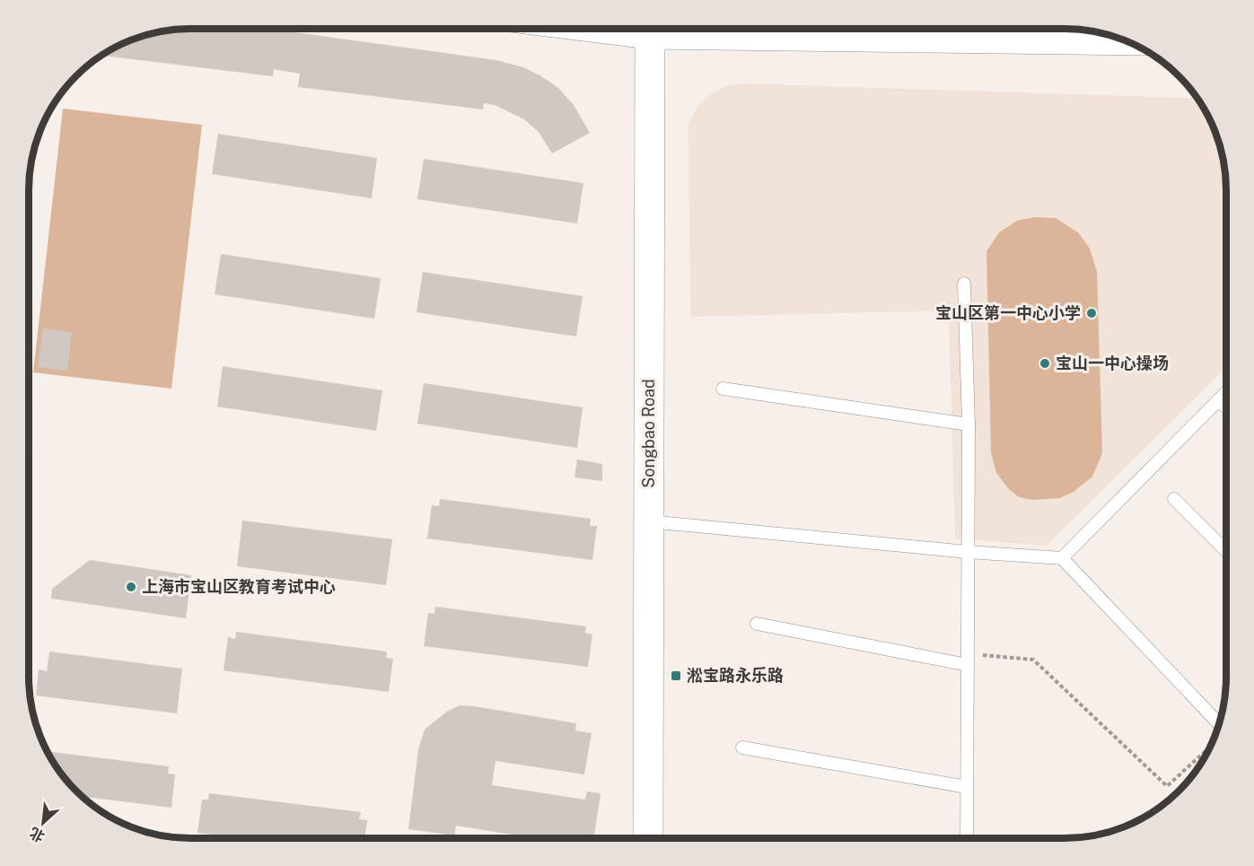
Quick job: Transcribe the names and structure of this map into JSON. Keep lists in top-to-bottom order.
{
  "streets": {
    "main road": ["Songbao Road"]
  },
  "places": {
    "other": ["宝山区第一中心小学", "宝山一中心操场", "上海市宝山区教育考试中心"],
    "transit": ["淞宝路永乐路"]
  },
  "north": "bottom left"
}
